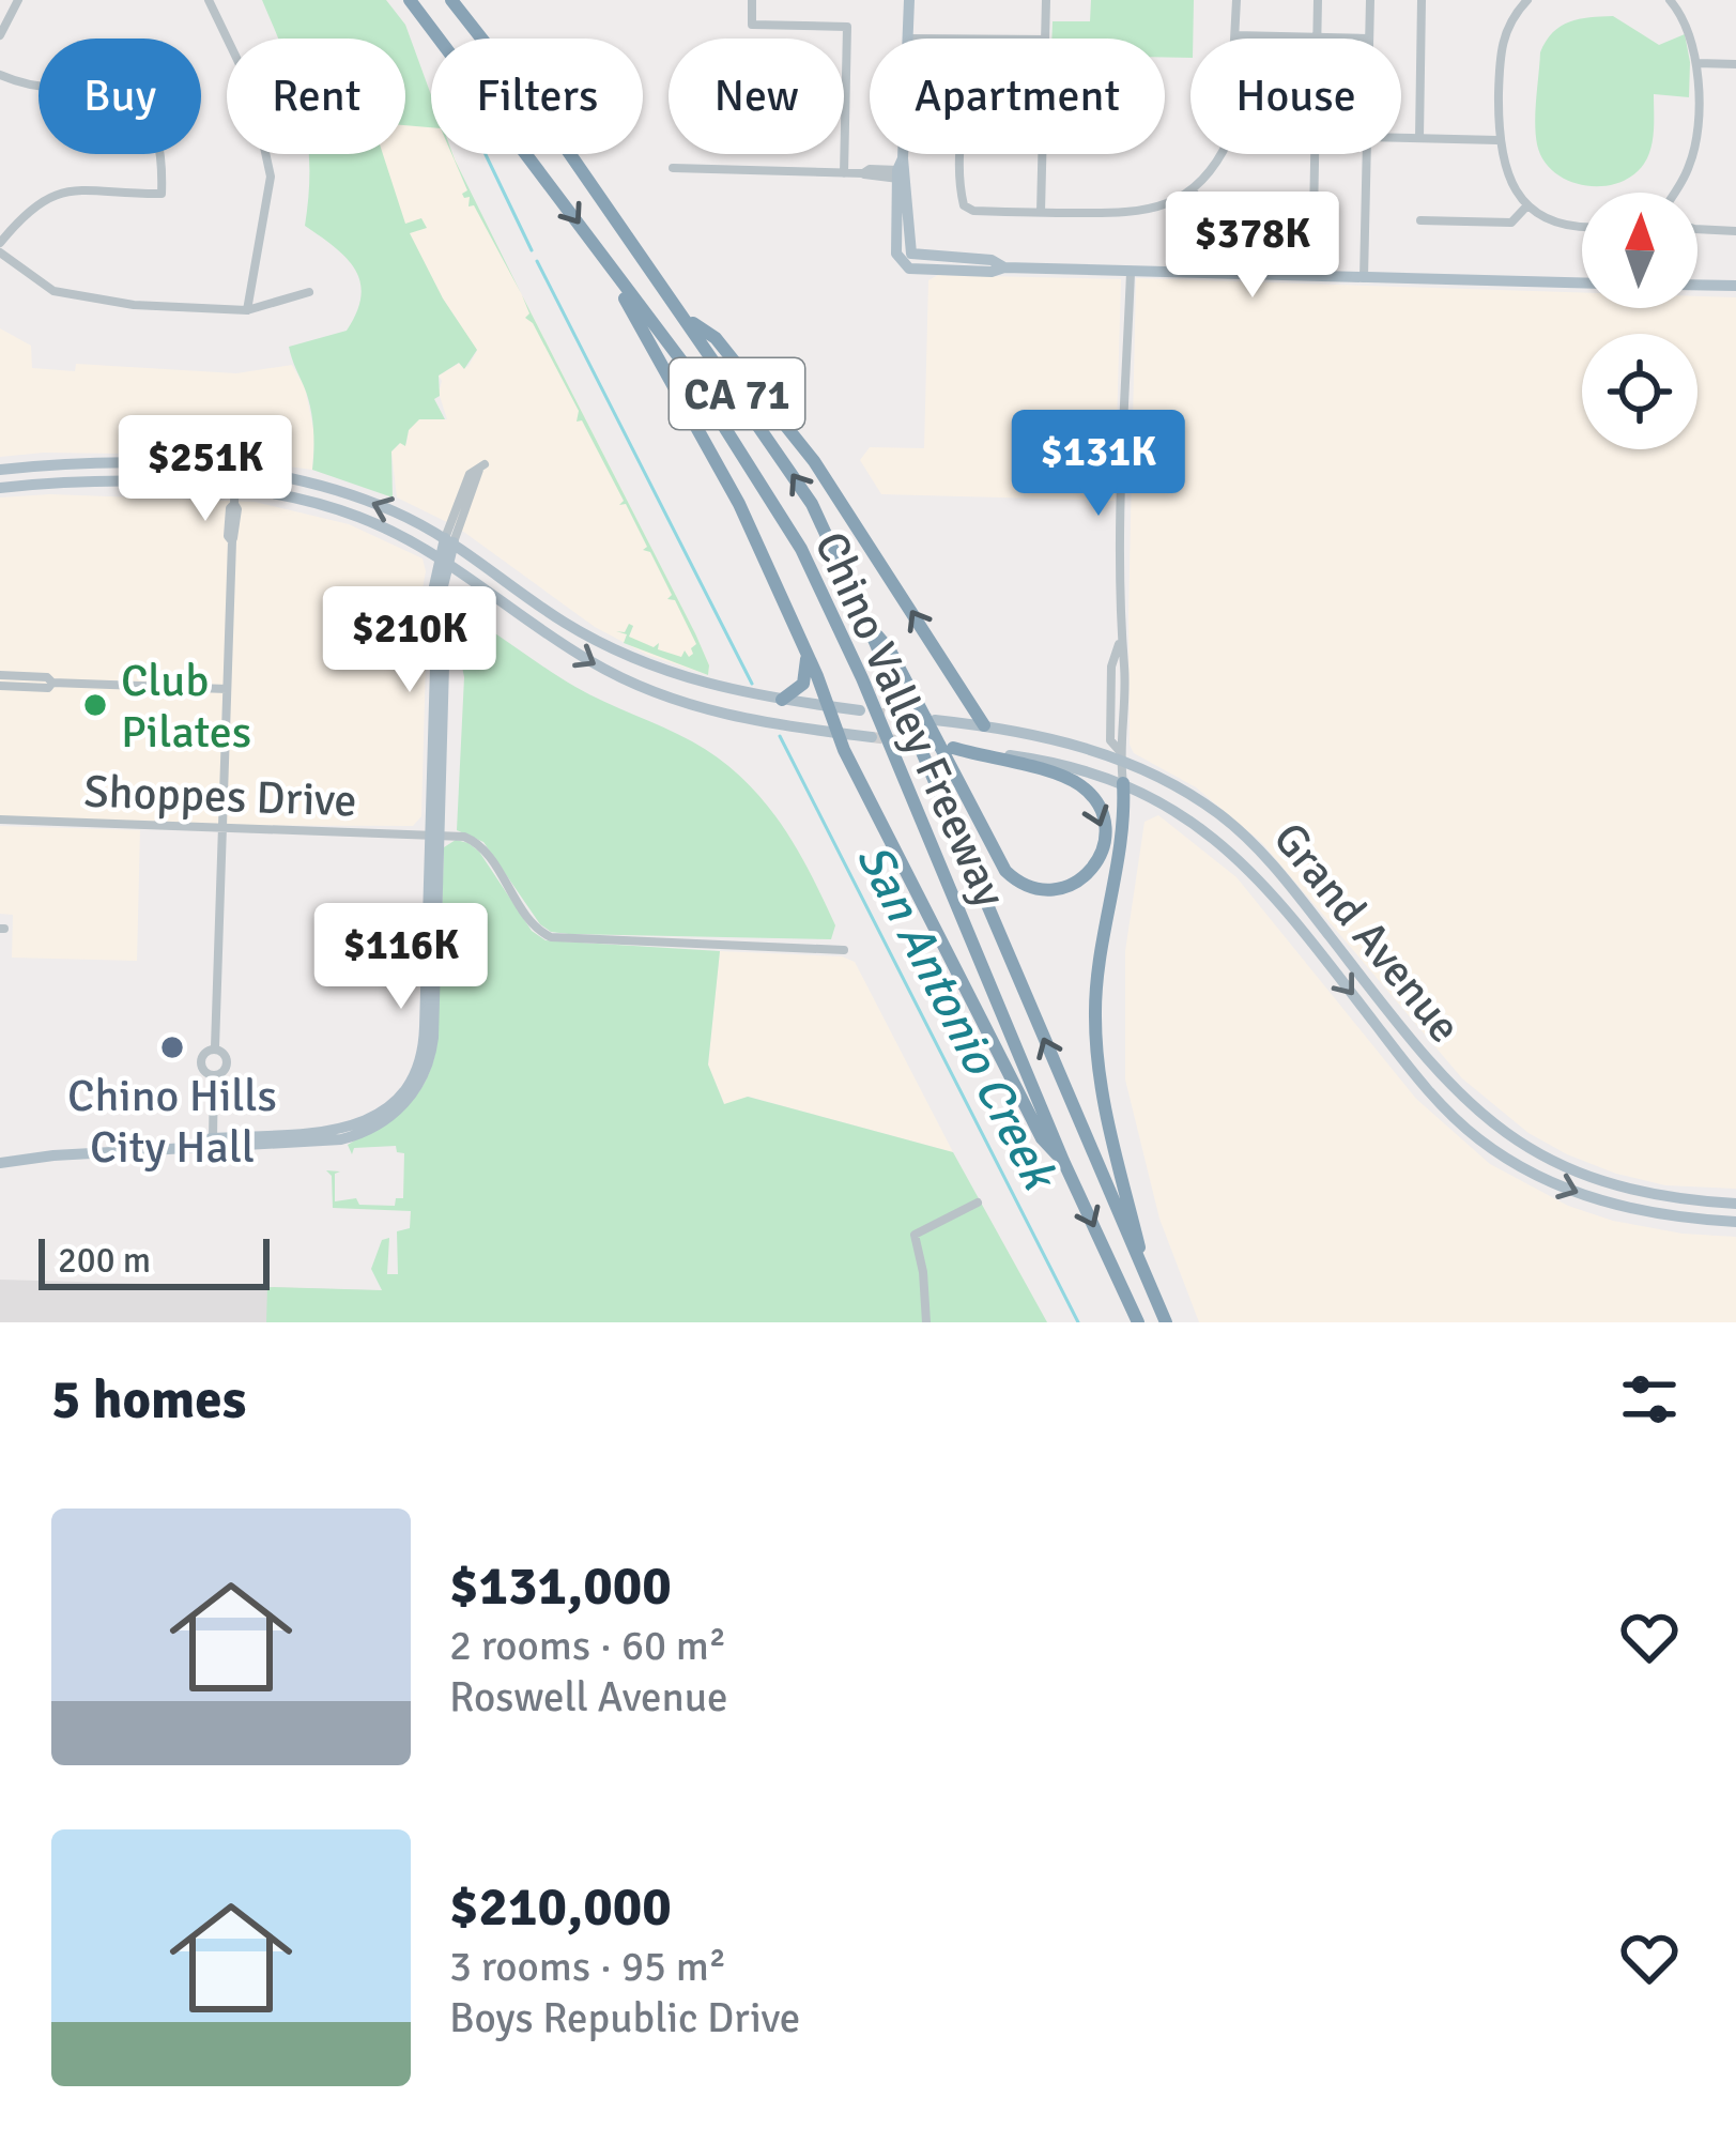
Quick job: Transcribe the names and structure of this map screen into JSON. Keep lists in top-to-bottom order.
{
  "streets": {
    "highway": ["CA 71", "Chino Valley Freeway"],
    "main road": ["Grand Avenue"],
    "street": ["Shoppes Drive"]
  },
  "water": ["San Antonio Creek"],
  "places": ["Club Pilates", "Chino Hills City Hall"],
  "scale_bar": "200 m",
  "north": "top",
  "page": {
    "chip": [
      "Buy",
      "Rent",
      "Filters",
      "New",
      "Apartment",
      "House"
    ],
    "price": [
      "$378K",
      "$131K",
      "$251K",
      "$210K",
      "$116K"
    ],
    "scale": "200 m",
    "heading": "5 homes",
    "list": [
      {
        "name": "$131,000",
        "note": "2 rooms · 60 m² · Roswell Avenue"
      },
      {
        "name": "$210,000",
        "note": "3 rooms · 95 m² · Boys Republic Drive"
      }
    ]
  }
}
